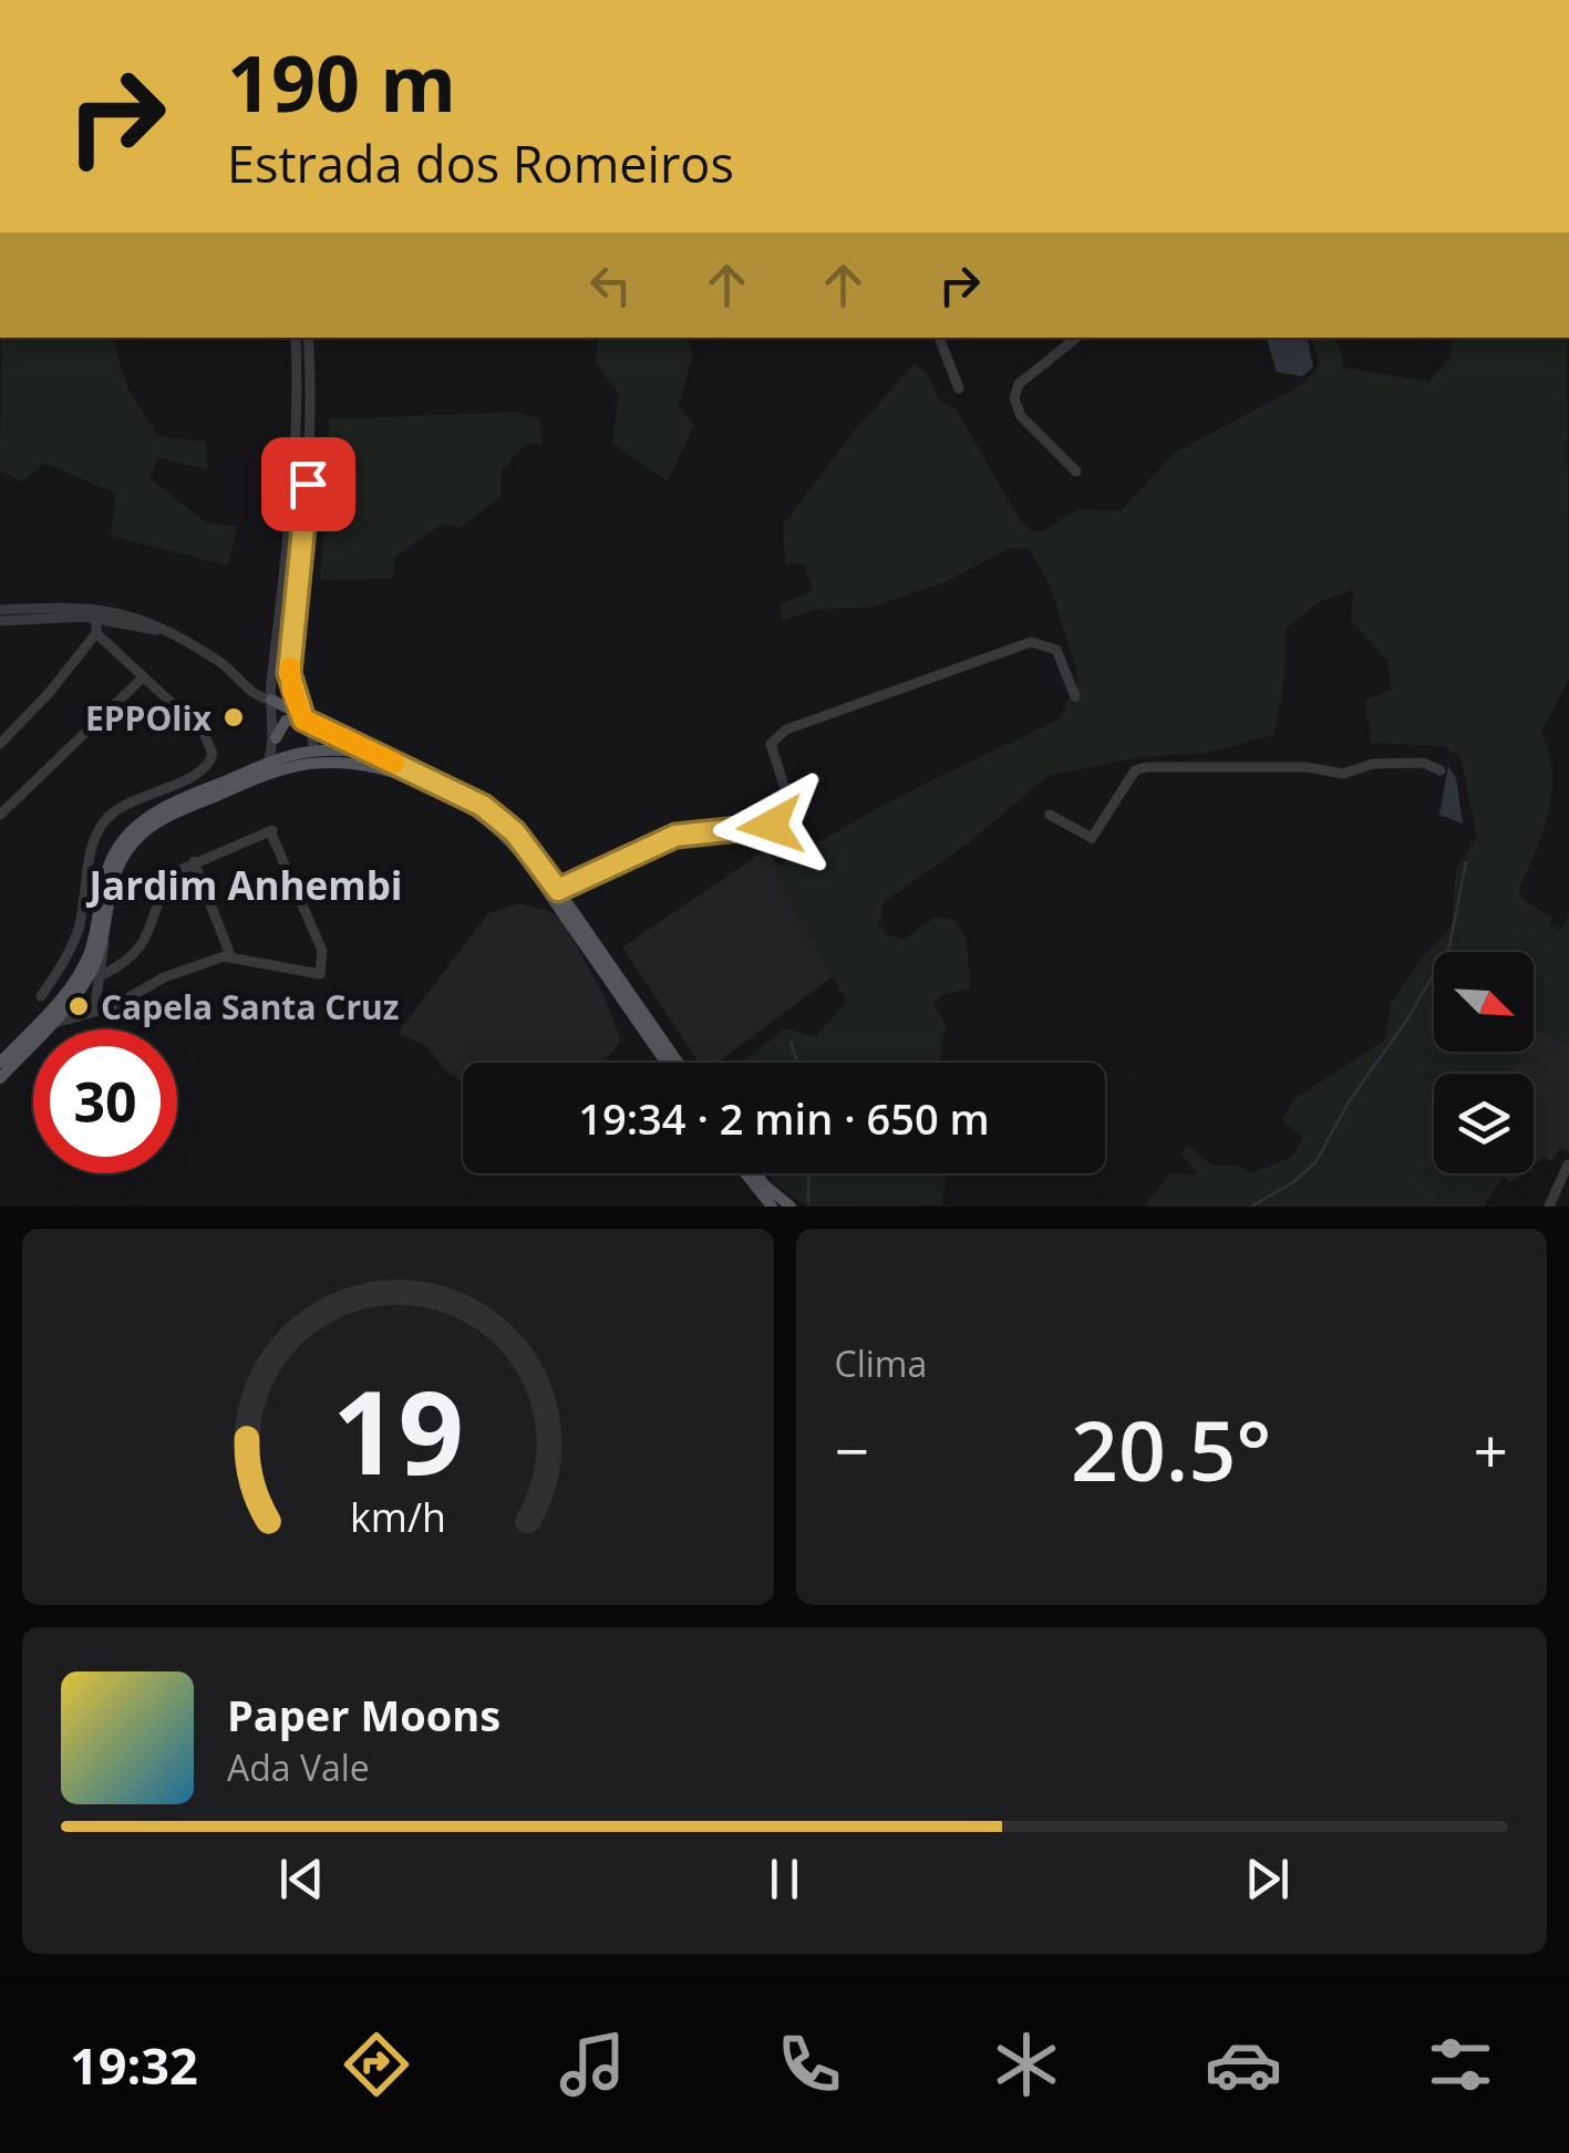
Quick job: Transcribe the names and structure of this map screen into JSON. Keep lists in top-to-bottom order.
{
  "districts": ["Jardim Anhembi"],
  "places": ["EPPOlix", "Capela Santa Cruz"],
  "north": "bottom right",
  "page": {
    "turn": ["190 m", "Estrada dos Romeiros"],
    "limit": "30",
    "trip": "19:34 · 2 min · 650 m",
    "tile": "Clima",
    "heat": ["−", "20.5°", "+"],
    "song": ["Paper Moons", "Ada Vale"],
    "tabs": "19:32",
    "gauge": ["19", "km/h"]
  }
}
